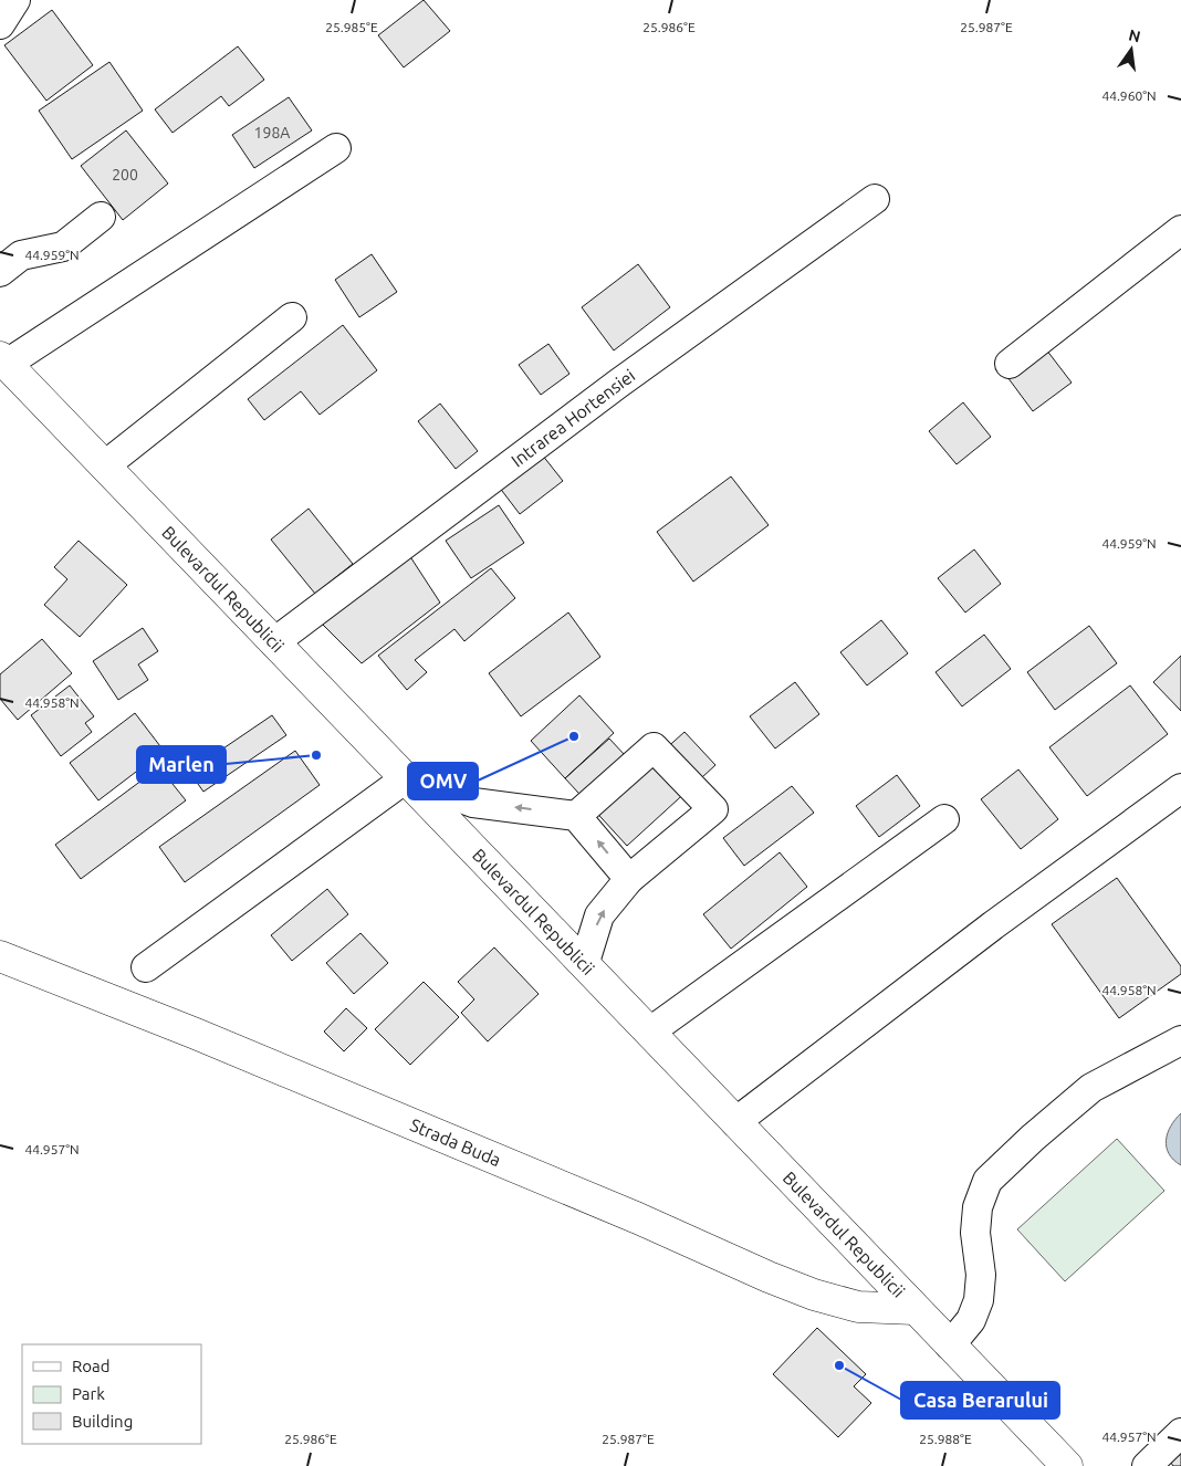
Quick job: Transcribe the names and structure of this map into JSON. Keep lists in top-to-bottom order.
{
  "streets": {
    "main road": ["Bulevardul Republicii", "Strada Buda"],
    "street": ["Intrarea Hortensiei"]
  },
  "crossings": [
    ["Intrarea Hortensiei", "Bulevardul Republicii"],
    ["Bulevardul Republicii", "Strada Buda"]
  ],
  "places": ["OMV", "Marlen", "Casa Berarului"],
  "house_numbers": ["198A", "200"],
  "legend": ["Road", "Park", "Building"],
  "north": "top",
  "coordinates": [
    "25.985°E",
    "25.986°E",
    "25.987°E",
    "44.960°N",
    "44.959°N",
    "44.958°N",
    "44.957°N",
    "25.988°E"
  ]
}
